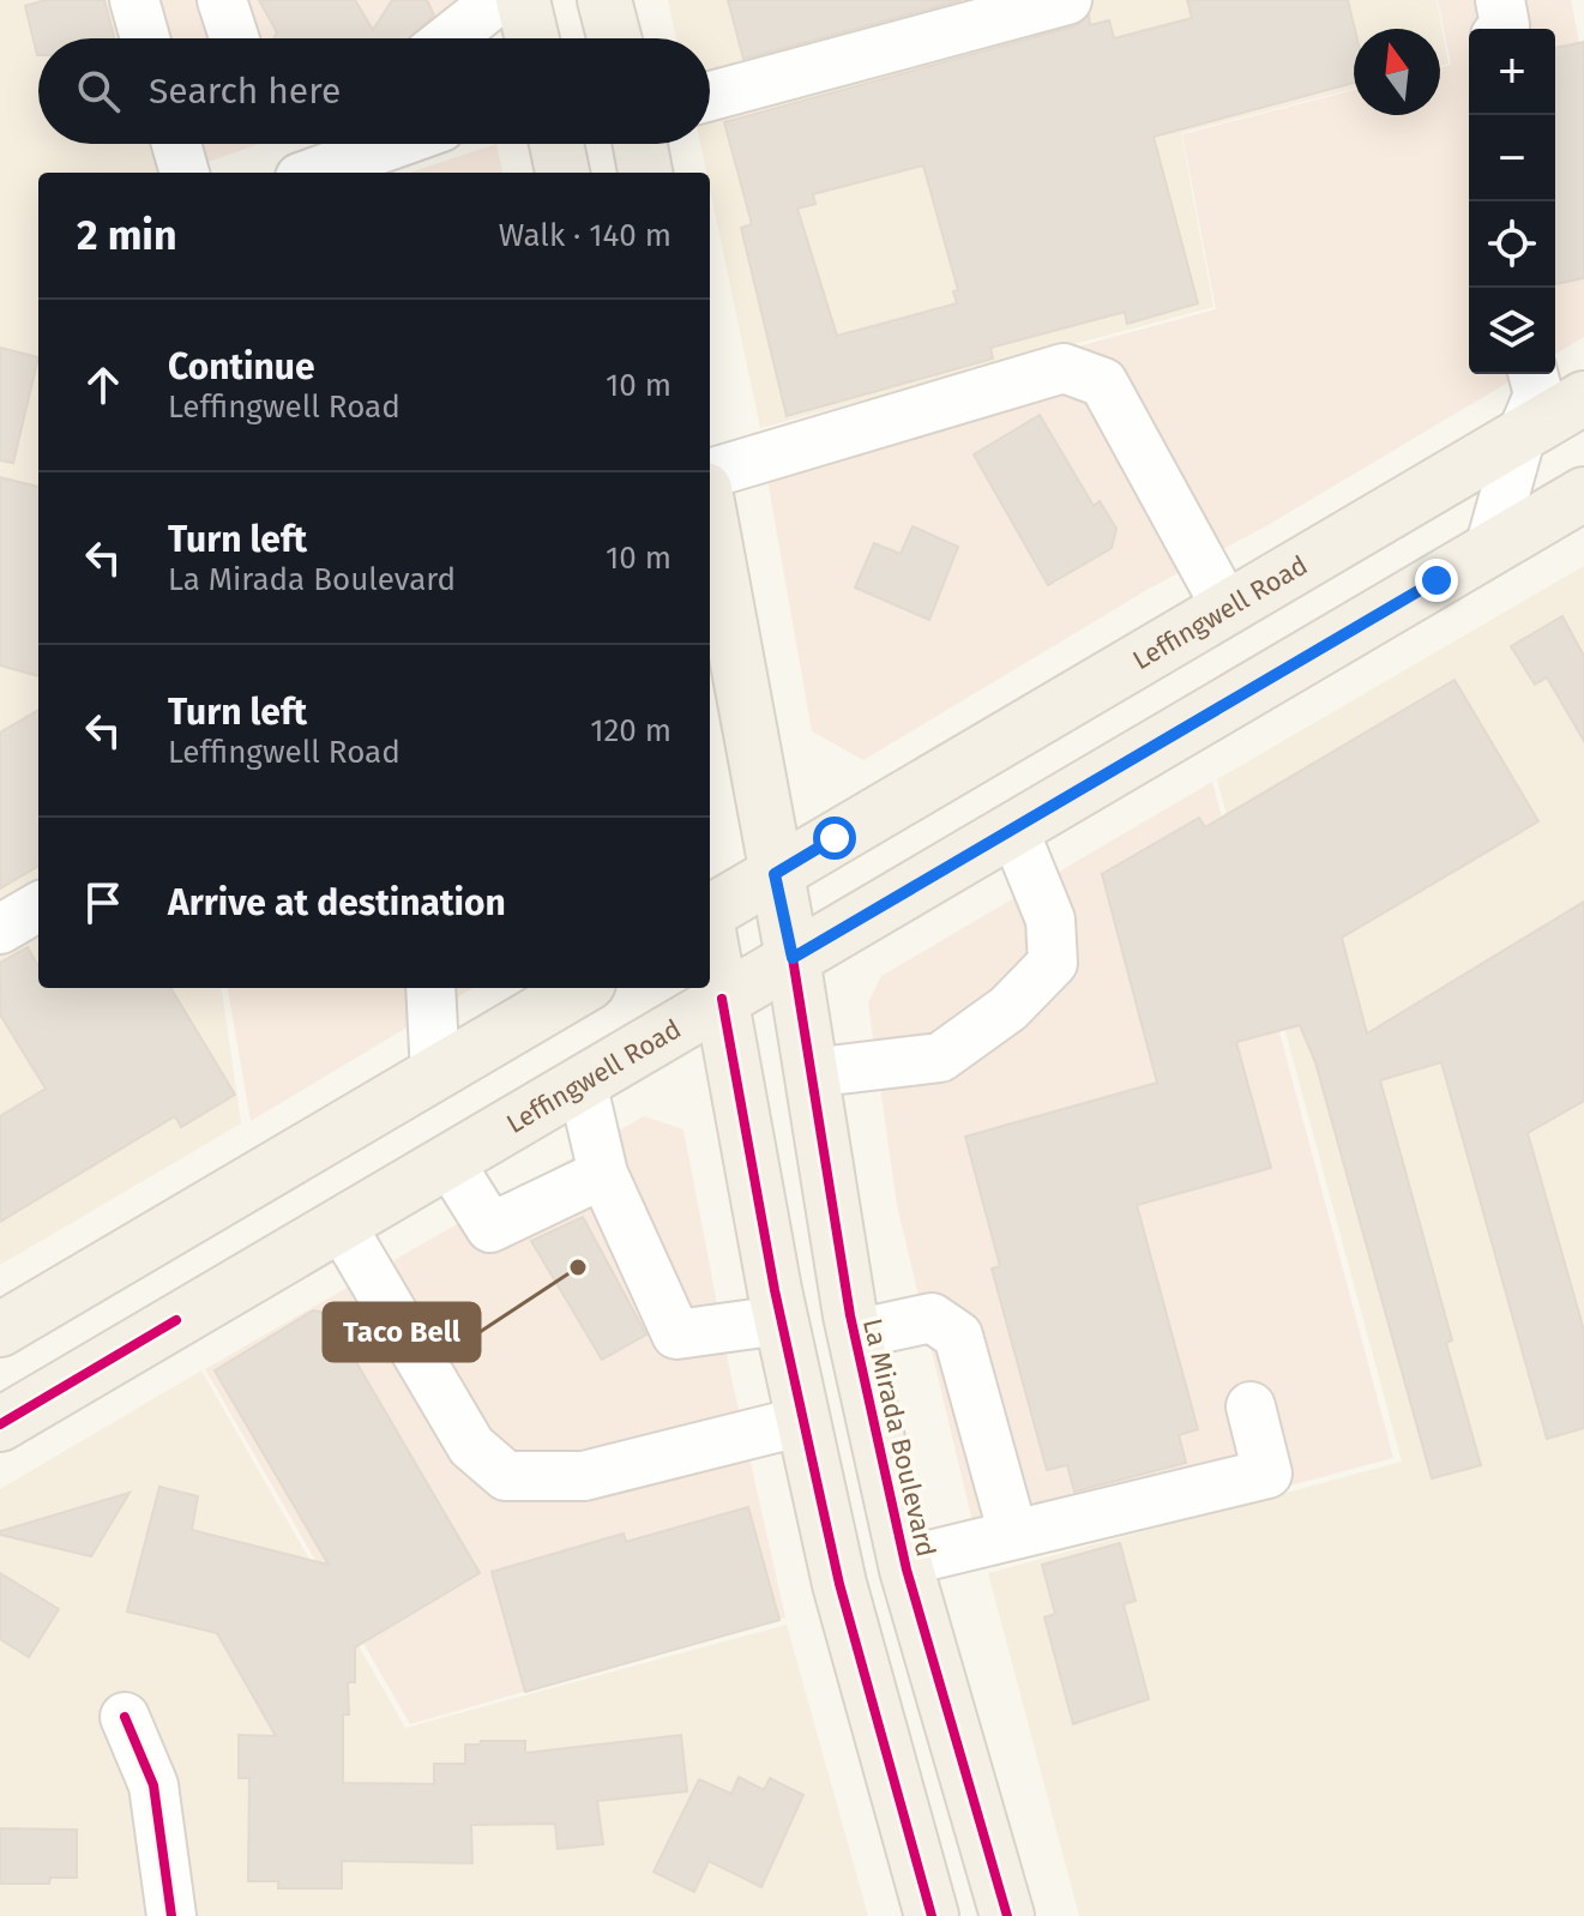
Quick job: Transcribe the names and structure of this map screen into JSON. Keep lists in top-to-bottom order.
{
  "streets": {
    "main road": ["Leffingwell Road", "La Mirada Boulevard"]
  },
  "crossings": [
    ["Leffingwell Road", "La Mirada Boulevard"]
  ],
  "places": ["Taco Bell"],
  "north": "top",
  "page": {
    "map_buttons": ["+", "−"],
    "search": "Search here",
    "heading": ["2 min", "Walk · 140 m"],
    "list": [
      ["Continue", "Leffingwell Road", "10 m"],
      ["Turn left", "La Mirada Boulevard", "10 m"],
      ["Turn left", "Leffingwell Road", "120 m"],
      "Arrive at destination"
    ]
  }
}
